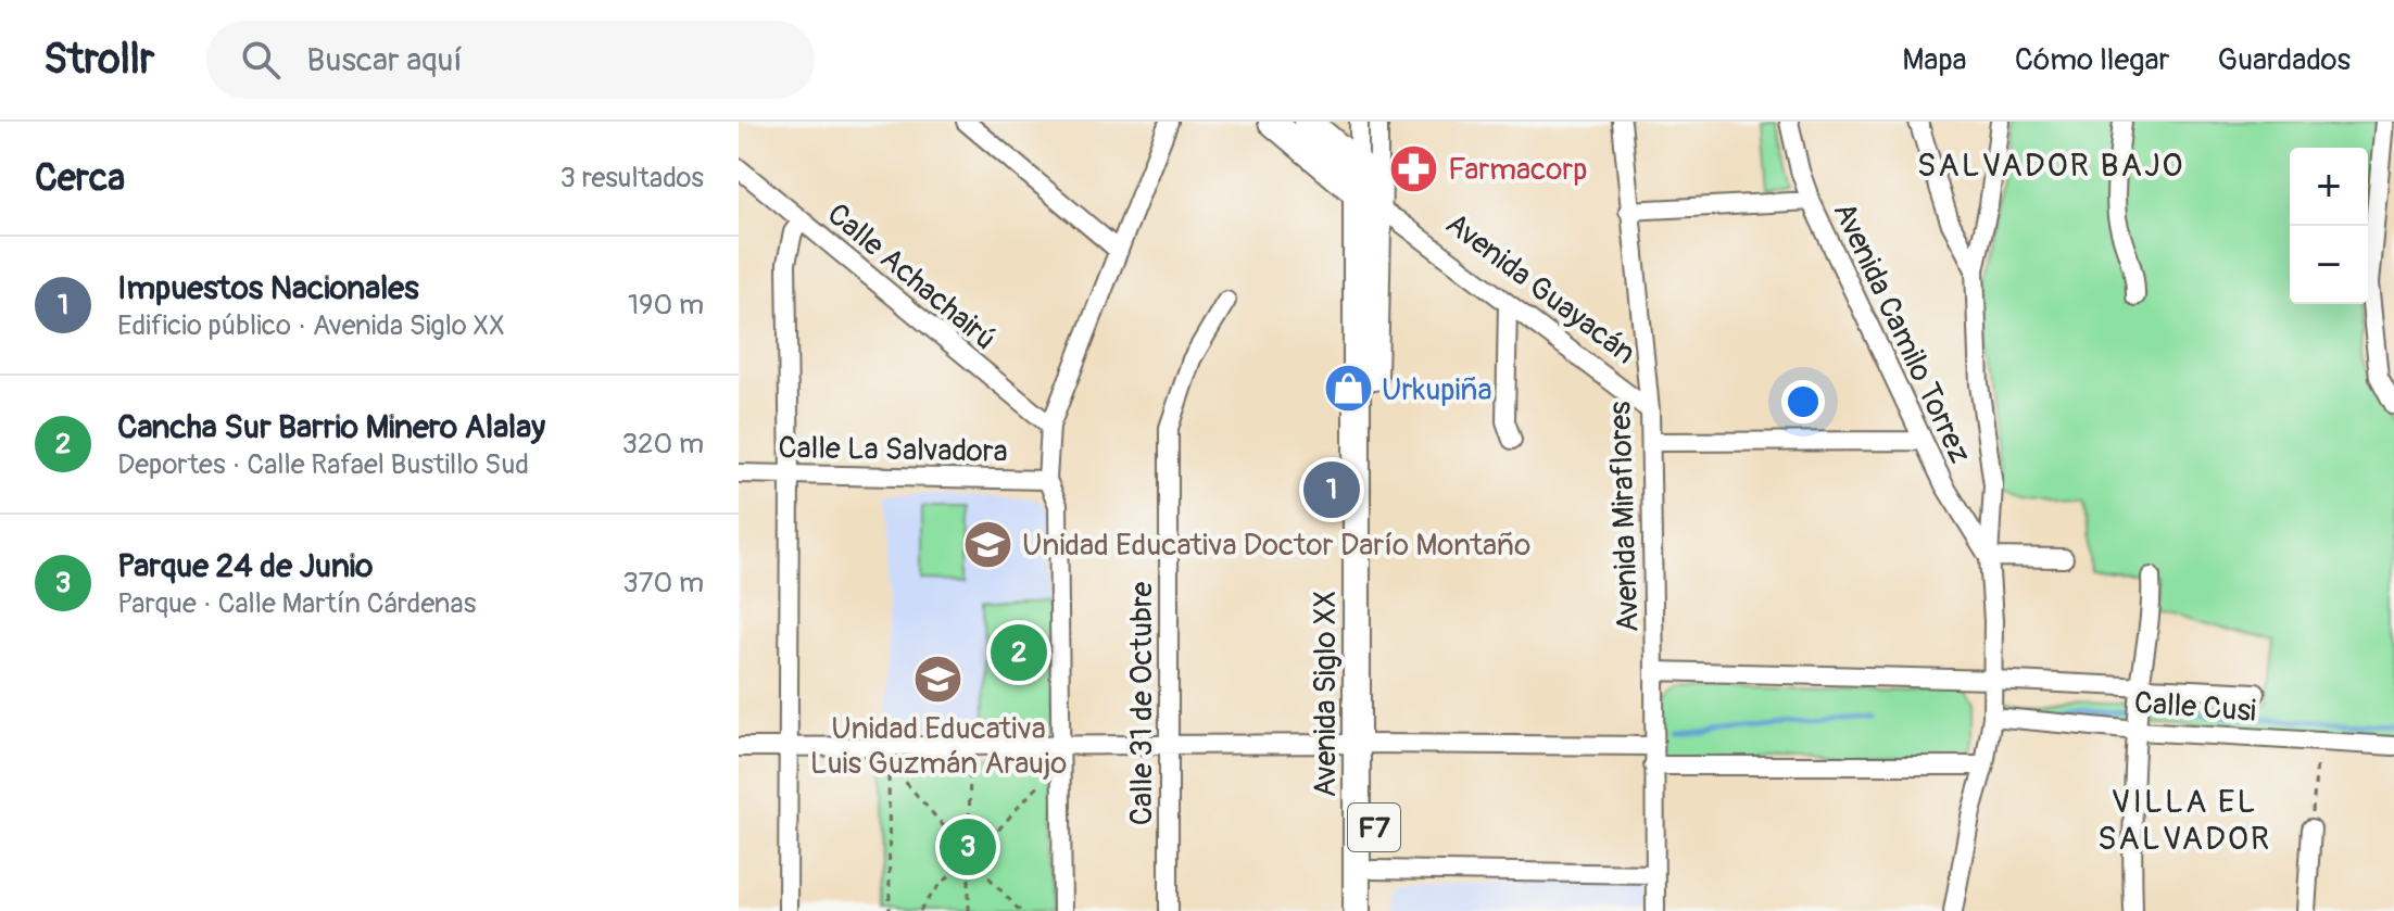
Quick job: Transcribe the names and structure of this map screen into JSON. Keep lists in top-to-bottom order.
{
  "streets": {
    "highway": ["Avenida Guayacán", "Avenida Siglo XX", "F7"],
    "street": [
      "Calle Achachairú",
      "Avenida Camilo Torrez",
      "Calle La Salvadora",
      "Avenida Miraflores",
      "Calle 31 de Octubre",
      "Calle Cusi"
    ]
  },
  "crossings": [
    ["Avenida Guayacán", "Avenida Miraflores"],
    ["Avenida Guayacán", "Avenida Siglo XX"]
  ],
  "districts": ["SALVADOR BAJO", "VILLA EL SALVADOR"],
  "places": {
    "pharmacy": ["Farmacorp"],
    "shop": ["Urkupiña"],
    "school or university": ["Unidad Educativa Doctor Darío Montaño", "Unidad Educativa Luis Guzmán Araujo"]
  },
  "page": {
    "header": "Strollr",
    "search": "Buscar aquí",
    "nav": ["Mapa", "Cómo llegar", "Guardados"],
    "heading": ["Cerca", "3 resultados"],
    "map_buttons": ["+", "−"],
    "list": [
      {
        "mark": "1",
        "name": "Impuestos Nacionales",
        "note": "Edificio público · Avenida Siglo XX",
        "value": "190 m"
      },
      {
        "mark": "2",
        "name": "Cancha Sur Barrio Minero Alalay",
        "note": "Deportes · Calle Rafael Bustillo Sud",
        "value": "320 m"
      },
      {
        "mark": "3",
        "name": "Parque 24 de Junio",
        "note": "Parque · Calle Martín Cárdenas",
        "value": "370 m"
      }
    ],
    "pins": ["1", "2", "3"]
  }
}
